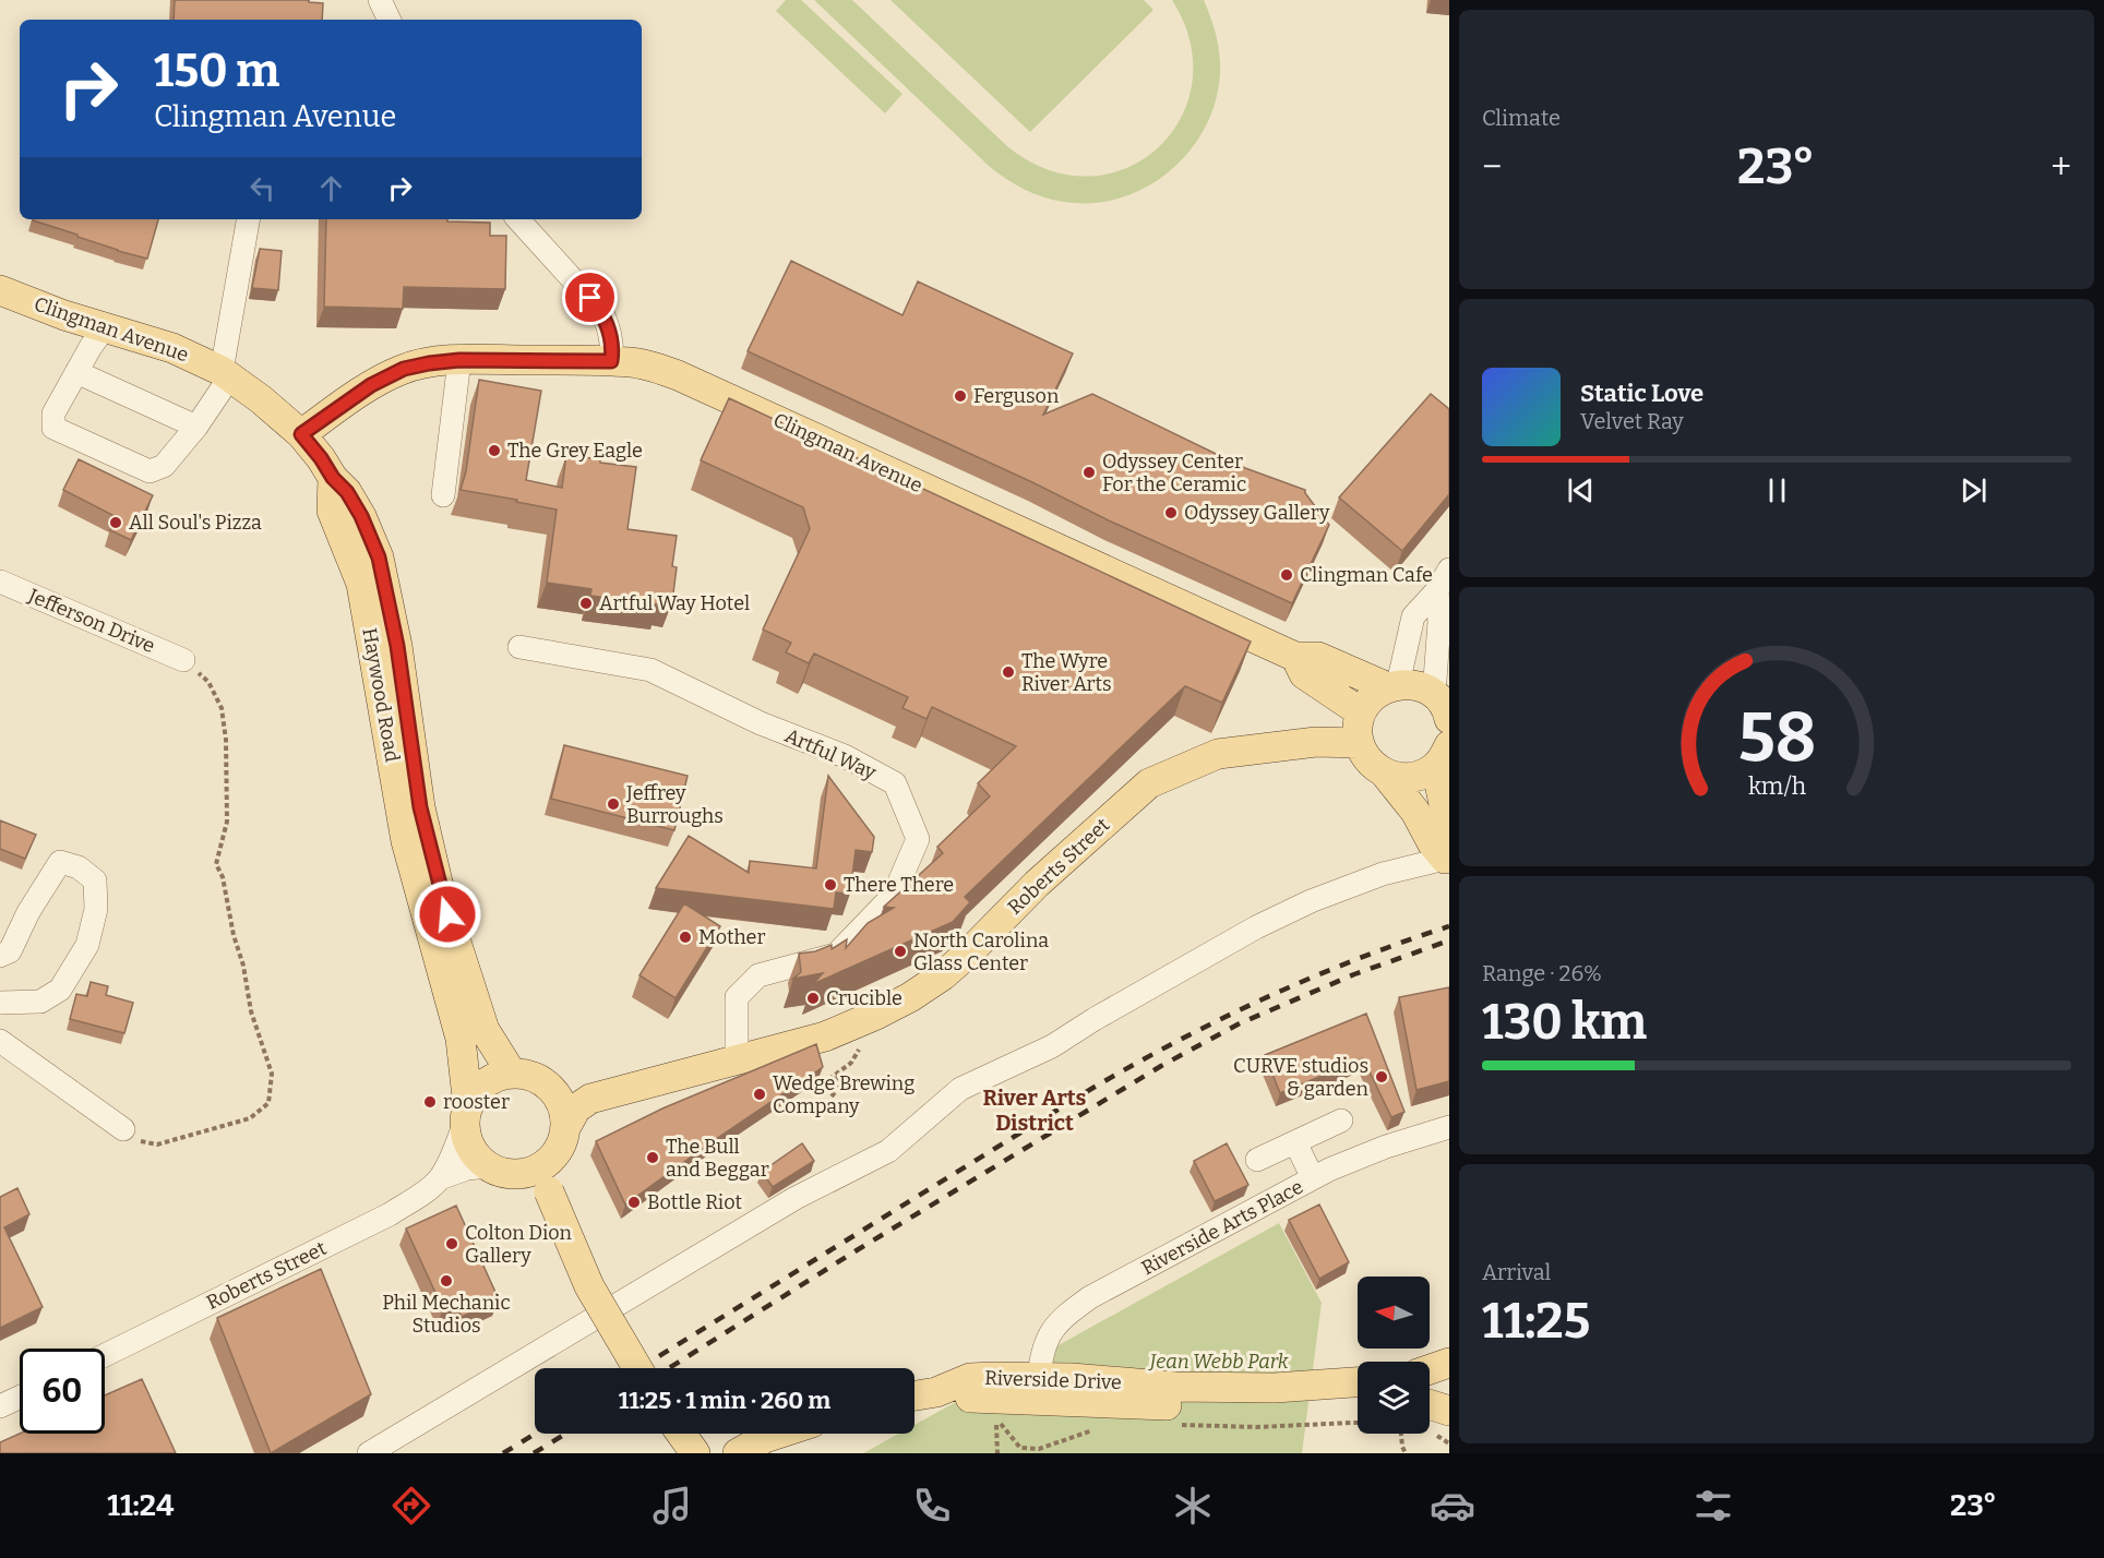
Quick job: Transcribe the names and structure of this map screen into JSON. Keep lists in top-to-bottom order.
{
  "streets": {
    "main road": [
      "Clingman Avenue",
      "Haywood Road",
      "Roberts Street",
      "Riverside Drive"
    ],
    "street": ["Jefferson Drive", "Artful Way", "Riverside Arts Place"]
  },
  "crossings": [
    ["Clingman Avenue", "Haywood Road"],
    ["Haywood Road", "Roberts Street"],
    ["Artful Way", "Roberts Street"],
    ["Riverside Arts Place", "Riverside Drive"]
  ],
  "districts": ["River Arts District"],
  "parks": ["Jean Webb Park"],
  "places": [
    "Ferguson",
    "The Grey Eagle",
    "Odyssey Center For the Ceramic",
    "Odyssey Gallery",
    "All Soul's Pizza",
    "Clingman Cafe",
    "Artful Way Hotel",
    "The Wyre River Arts",
    "Jeffrey Burroughs",
    "There There",
    "Mother",
    "North Carolina Glass Center",
    "Crucible",
    "CURVE studios & garden",
    "Wedge Brewing Company",
    "rooster",
    "The Bull and Beggar",
    "Bottle Riot",
    "Colton Dion Gallery",
    "Phil Mechanic Studios"
  ],
  "north": "left",
  "page": {
    "tile": [
      "Climate",
      ["Range · 26%", "130 km"],
      ["Arrival", "11:25"]
    ],
    "turn": ["150 m", "Clingman Avenue"],
    "heat": ["−", "23°", "+"],
    "song": ["Static Love", "Velvet Ray"],
    "limit": "60",
    "trip": "11:25 · 1 min · 260 m",
    "tabs": ["11:24", "23°"],
    "gauge": ["58", "km/h"]
  }
}
